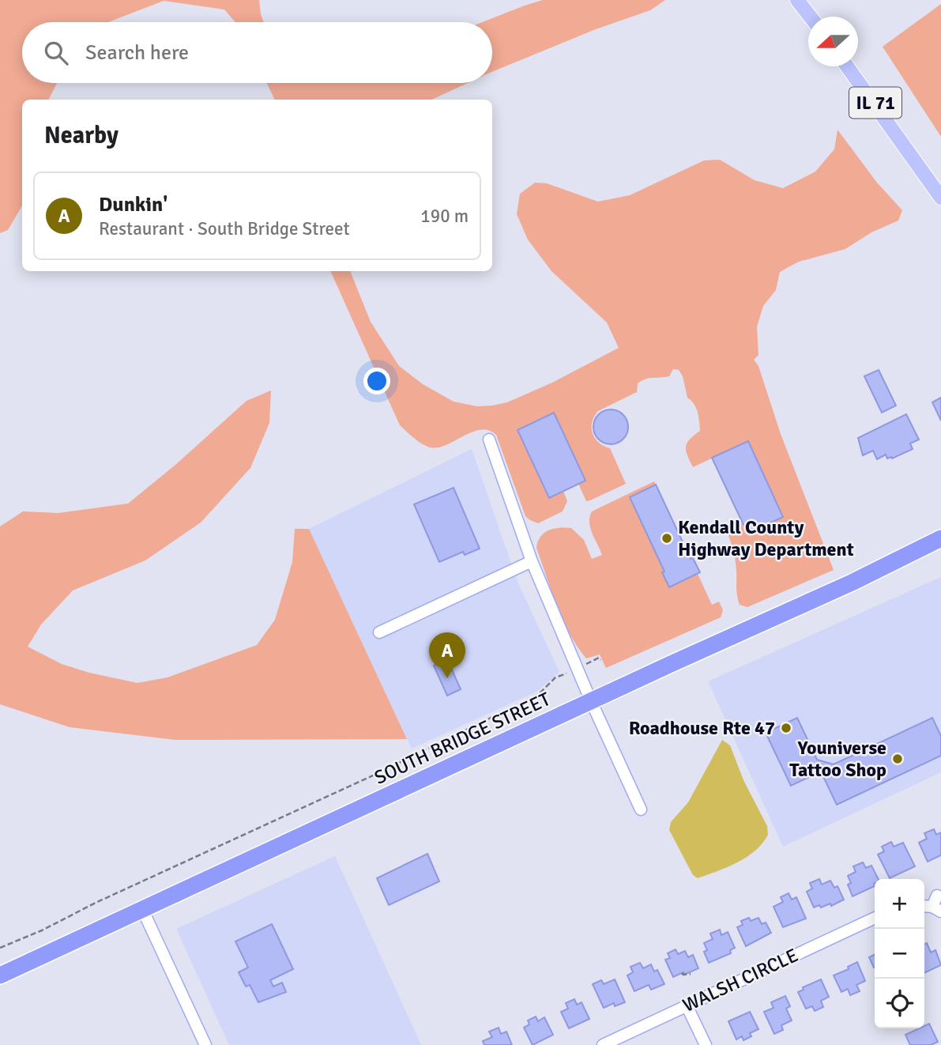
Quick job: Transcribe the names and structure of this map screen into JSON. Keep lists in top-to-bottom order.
{
  "streets": {
    "highway": ["SOUTH BRIDGE STREET"],
    "main road": ["IL 71"],
    "street": ["WALSH CIRCLE"]
  },
  "places": ["Kendall County Highway Department", "Roadhouse Rte 47", "Youniverse Tattoo Shop"],
  "north": "left",
  "page": {
    "search": "Search here",
    "heading": "Nearby",
    "list": [
      {
        "mark": "A",
        "name": "Dunkin'",
        "note": "Restaurant · South Bridge Street",
        "value": "190 m"
      }
    ],
    "pins": "A",
    "map_buttons": ["+", "−"]
  }
}
